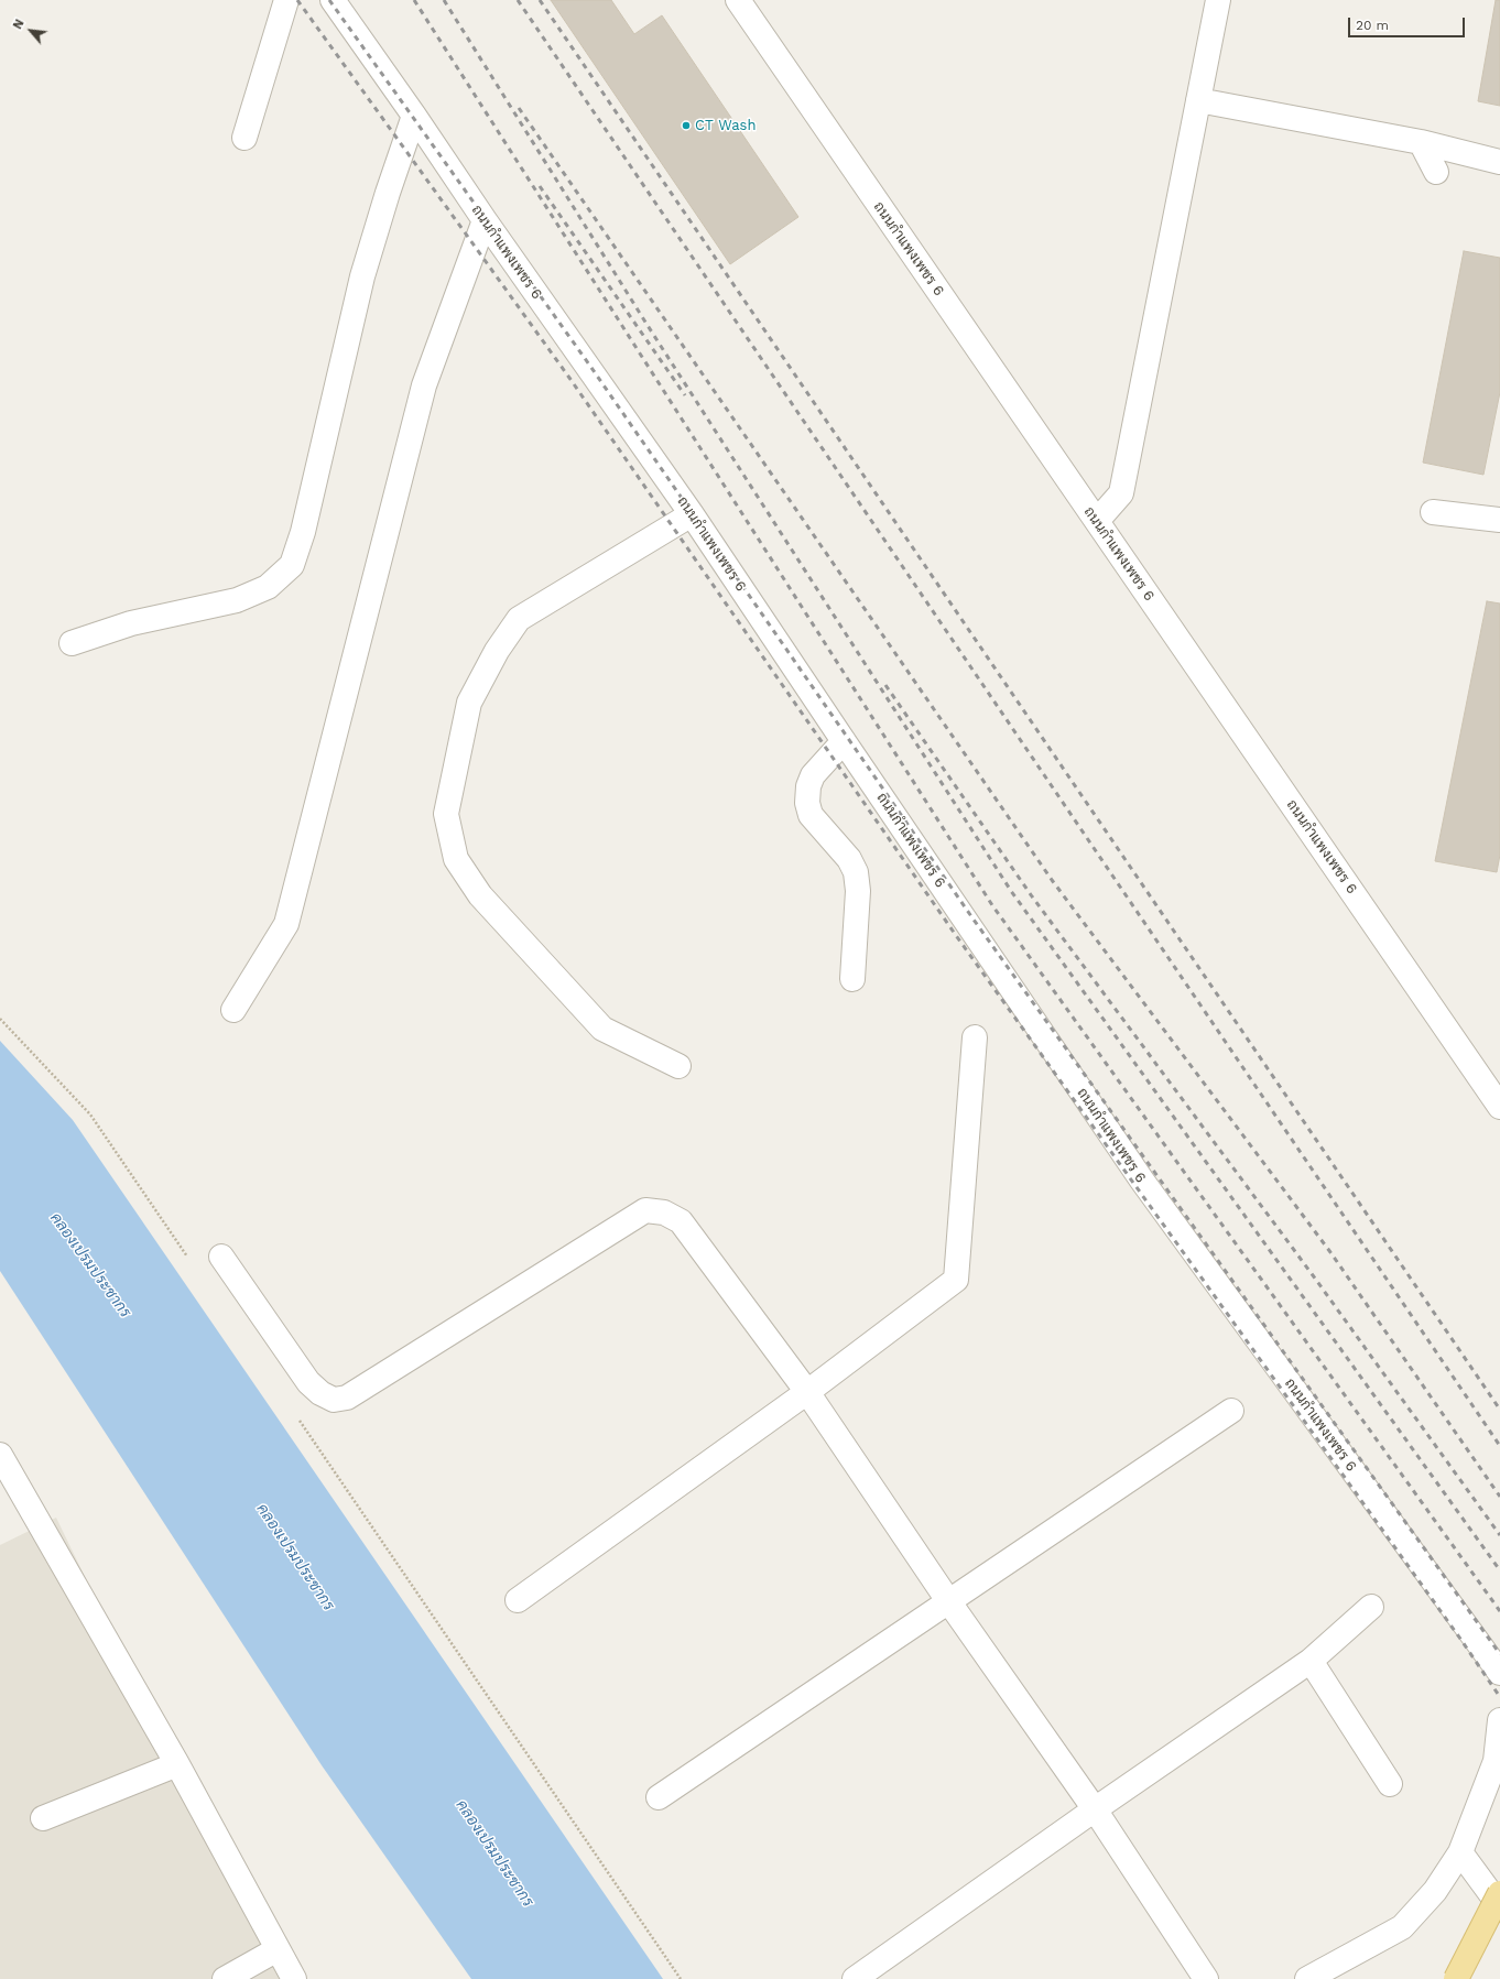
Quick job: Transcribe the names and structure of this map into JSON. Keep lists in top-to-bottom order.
{
  "streets": {
    "street": ["ถนนกำแพงเพชร 6"]
  },
  "water": ["คลองเปรมประชากร"],
  "places": ["CT Wash"],
  "scale_bar": "20 m",
  "north": "top left"
}
